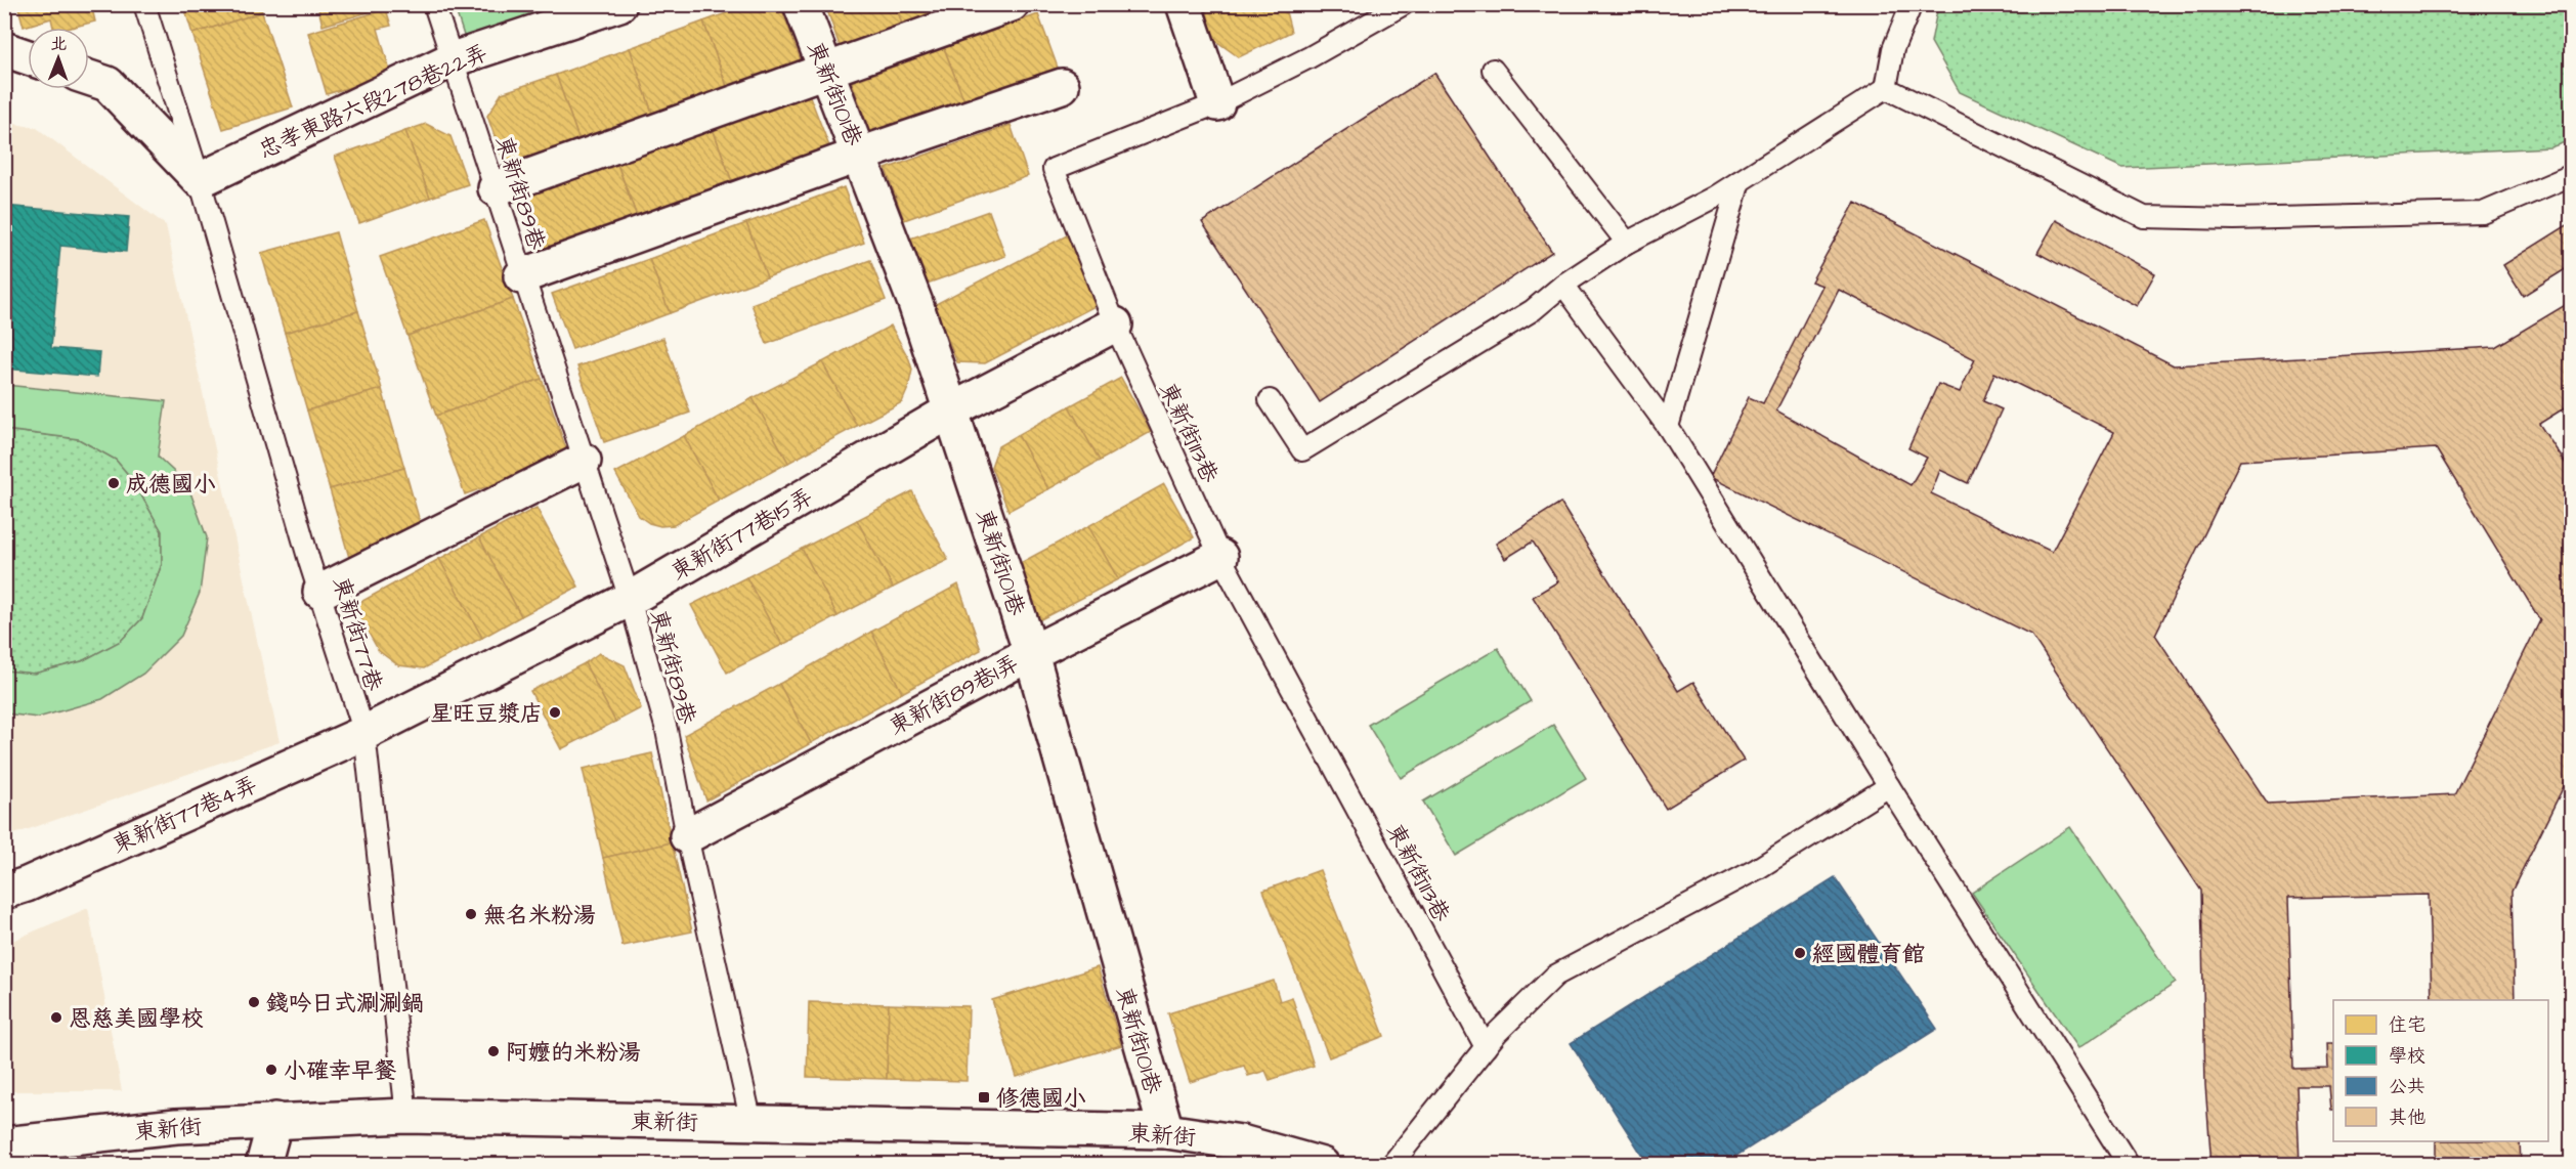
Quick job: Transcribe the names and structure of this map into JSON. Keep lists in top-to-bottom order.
{
  "streets": {
    "street": [
      "東新街101巷",
      "忠孝東路六段278巷22弄",
      "東新街77巷15弄",
      "東新街89巷1弄",
      "東新街77巷4弄",
      "東新街"
    ],
    "lane": ["東新街89巷", "東新街113巷", "東新街77巷"]
  },
  "crossings": [
    ["東新街101巷", "東新街77巷15弄"],
    ["東新街101巷", "東新街89巷1弄"],
    ["東新街101巷", "東新街"],
    ["忠孝東路六段278巷22弄", "東新街89巷"],
    ["忠孝東路六段278巷22弄", "東新街77巷"],
    ["東新街89巷", "東新街77巷15弄"],
    ["東新街89巷", "東新街89巷1弄"],
    ["東新街89巷", "東新街"],
    ["東新街113巷", "東新街77巷15弄"],
    ["東新街113巷", "東新街89巷1弄"],
    ["東新街77巷15弄", "東新街77巷"],
    ["東新街77巷15弄", "東新街77巷4弄"],
    ["東新街77巷", "東新街77巷4弄"],
    ["東新街77巷", "東新街"]
  ],
  "places": {
    "other": [
      "成德國小",
      "星旺豆漿店",
      "無名米粉湯",
      "經國體育館",
      "錢吟日式涮涮鍋",
      "恩慈美國學校",
      "阿嬤的米粉湯",
      "小確幸早餐"
    ],
    "transit": ["修德國小"]
  },
  "legend": [
    "住宅",
    "學校",
    "公共",
    "其他"
  ],
  "north": "top"
}
